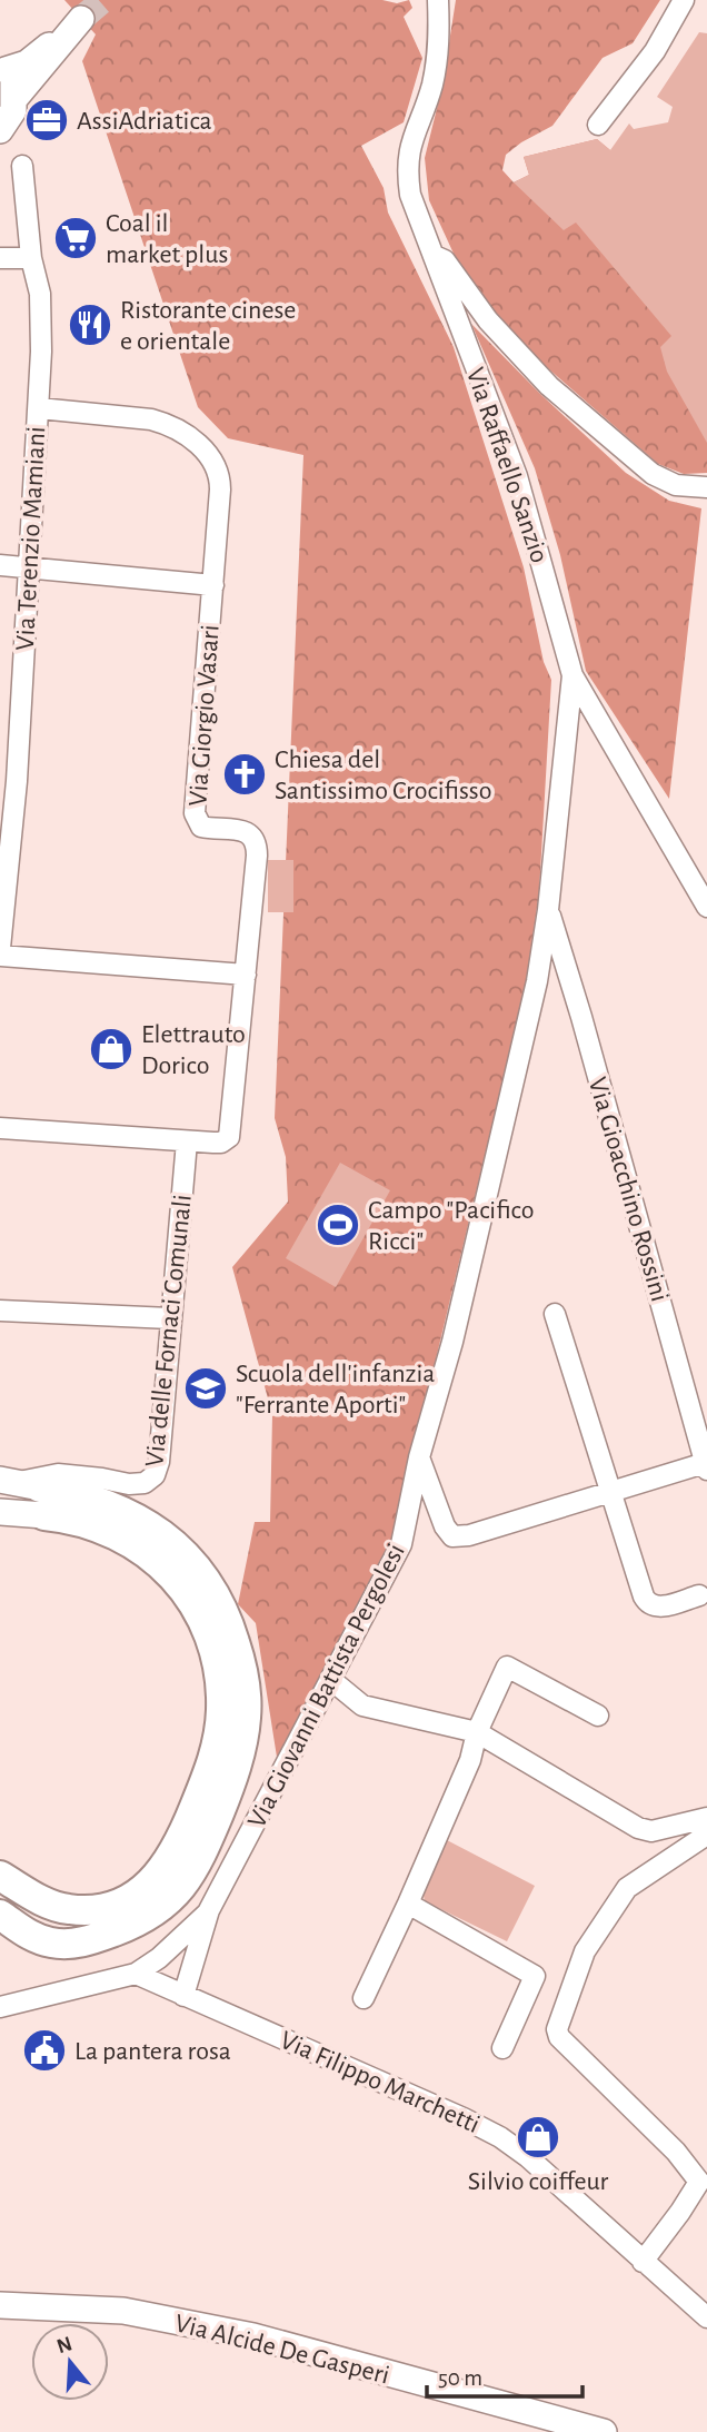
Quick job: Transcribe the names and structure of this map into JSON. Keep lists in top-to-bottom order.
{
  "streets": {
    "main road": ["Via Alcide De Gasperi"],
    "street": [
      "Via Raffaello Sanzio",
      "Via Terenzio Mamiani",
      "Via Giorgio Vasari",
      "Via Gioacchino Rossini",
      "Via delle Fornaci Comunali",
      "Via Giovanni Battista Pergolesi",
      "Via Filippo Marchetti"
    ]
  },
  "crossings": [
    ["Via Raffaello Sanzio", "Via Giovanni Battista Pergolesi"],
    ["Via Terenzio Mamiani", "Via Giorgio Vasari"],
    ["Via Gioacchino Rossini", "Via Giovanni Battista Pergolesi"],
    ["Via Giovanni Battista Pergolesi", "Via Filippo Marchetti"]
  ],
  "places": {
    "office": ["AssiAdriatica"],
    "supermarket": ["Coal il market plus"],
    "restaurant": ["Ristorante cinese e orientale"],
    "church": ["Chiesa del Santissimo Crocifisso"],
    "shop": ["Elettrauto Dorico", "Silvio coiffeur"],
    "sports": ["Campo \"Pacifico Ricci\""],
    "school or university": ["Scuola dell'infanzia \"Ferrante Aporti\""],
    "public building": ["La pantera rosa"]
  },
  "scale_bar": "50 m",
  "north": "top"
}
